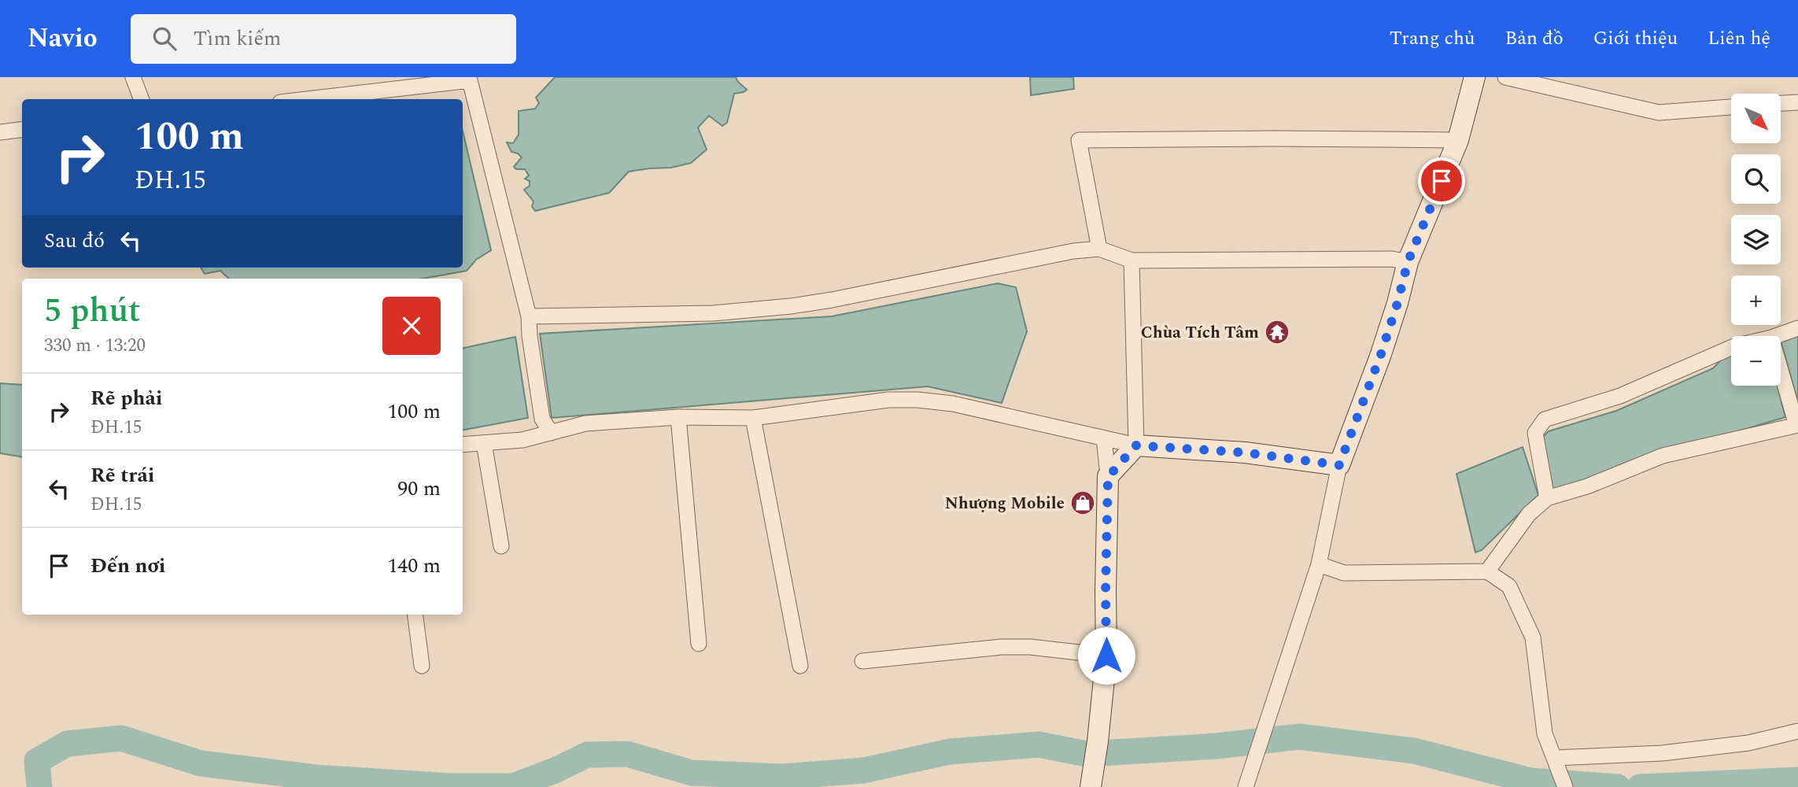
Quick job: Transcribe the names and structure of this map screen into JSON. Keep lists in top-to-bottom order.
{
  "places": {
    "temple": ["Chùa Tích Tâm"],
    "shop": ["Nhượng Mobile"]
  },
  "north": "bottom right",
  "page": {
    "header": "Navio",
    "search": "Tìm kiếm",
    "nav": [
      "Trang chủ",
      "Bản đồ",
      "Giới thiệu",
      "Liên hệ"
    ],
    "map_buttons": ["+", "−"],
    "turn": ["100 m", "ĐH.15"],
    "then": "Sau đó",
    "heading": ["5 phút", "330 m · 13:20"],
    "list": [
      {
        "name": "Rẽ phải",
        "note": "ĐH.15",
        "value": "100 m"
      },
      {
        "name": "Rẽ trái",
        "note": "ĐH.15",
        "value": "90 m"
      },
      {
        "name": "Đến nơi",
        "value": "140 m"
      }
    ]
  }
}
